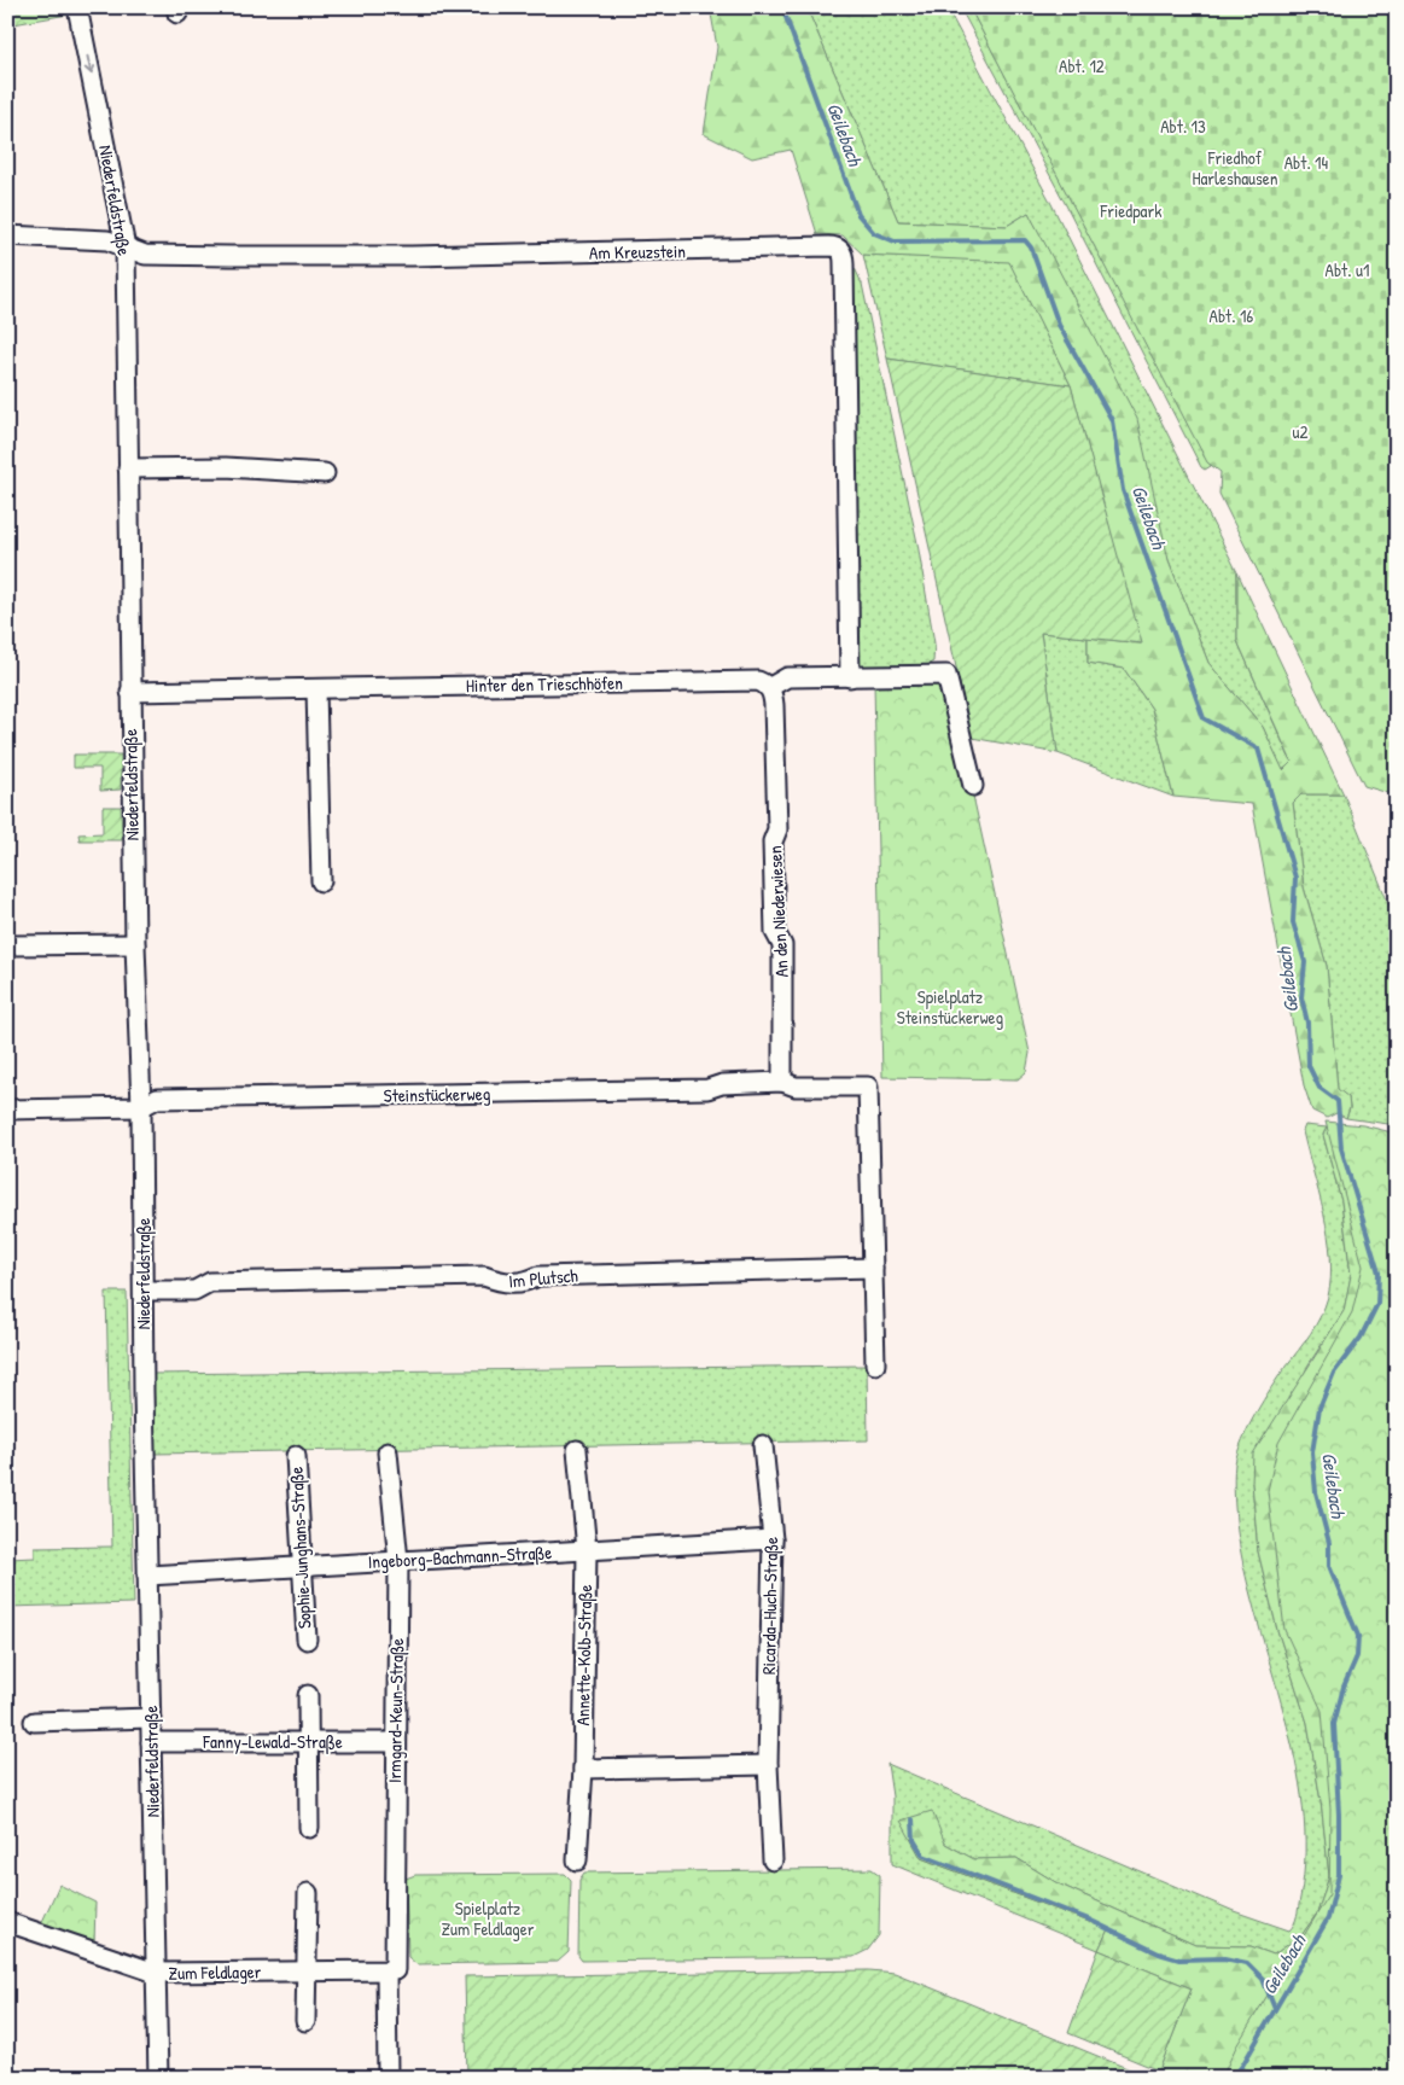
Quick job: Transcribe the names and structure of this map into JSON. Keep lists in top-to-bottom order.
{
  "streets": {
    "street": [
      "Niederfeldstraße",
      "Am Kreuzstein",
      "Hinter den Trieschhöfen",
      "An den Niederwiesen",
      "Steinstückerweg",
      "Im Plutsch",
      "Sophie-Junghans-Straße",
      "Ingeborg-Bachmann-Straße",
      "Ricarda-Huch-Straße",
      "Annette-Kolb-Straße",
      "Irmgard-Keun-Straße",
      "Fanny-Lewald-Straße",
      "Zum Feldlager"
    ]
  },
  "crossings": [
    ["Niederfeldstraße", "Am Kreuzstein"],
    ["Niederfeldstraße", "Hinter den Trieschhöfen"],
    ["Niederfeldstraße", "Steinstückerweg"],
    ["Niederfeldstraße", "Im Plutsch"],
    ["Niederfeldstraße", "Ingeborg-Bachmann-Straße"],
    ["Niederfeldstraße", "Fanny-Lewald-Straße"],
    ["Niederfeldstraße", "Zum Feldlager"],
    ["Hinter den Trieschhöfen", "An den Niederwiesen"],
    ["An den Niederwiesen", "Steinstückerweg"],
    ["Steinstückerweg", "Im Plutsch"],
    ["Sophie-Junghans-Straße", "Ingeborg-Bachmann-Straße"],
    ["Ingeborg-Bachmann-Straße", "Ricarda-Huch-Straße"],
    ["Ingeborg-Bachmann-Straße", "Annette-Kolb-Straße"],
    ["Ingeborg-Bachmann-Straße", "Irmgard-Keun-Straße"],
    ["Irmgard-Keun-Straße", "Fanny-Lewald-Straße"],
    ["Irmgard-Keun-Straße", "Zum Feldlager"]
  ],
  "water": ["Geilebach"],
  "parks": [
    "Abt. 12",
    "Abt. 13",
    "Friedhof Harleshausen",
    "Abt. 14",
    "Friedpark",
    "Abt. u1",
    "Abt. 16",
    "u2",
    "Spielplatz Steinstückerweg",
    "Spielplatz Zum Feldlager"
  ]
}
